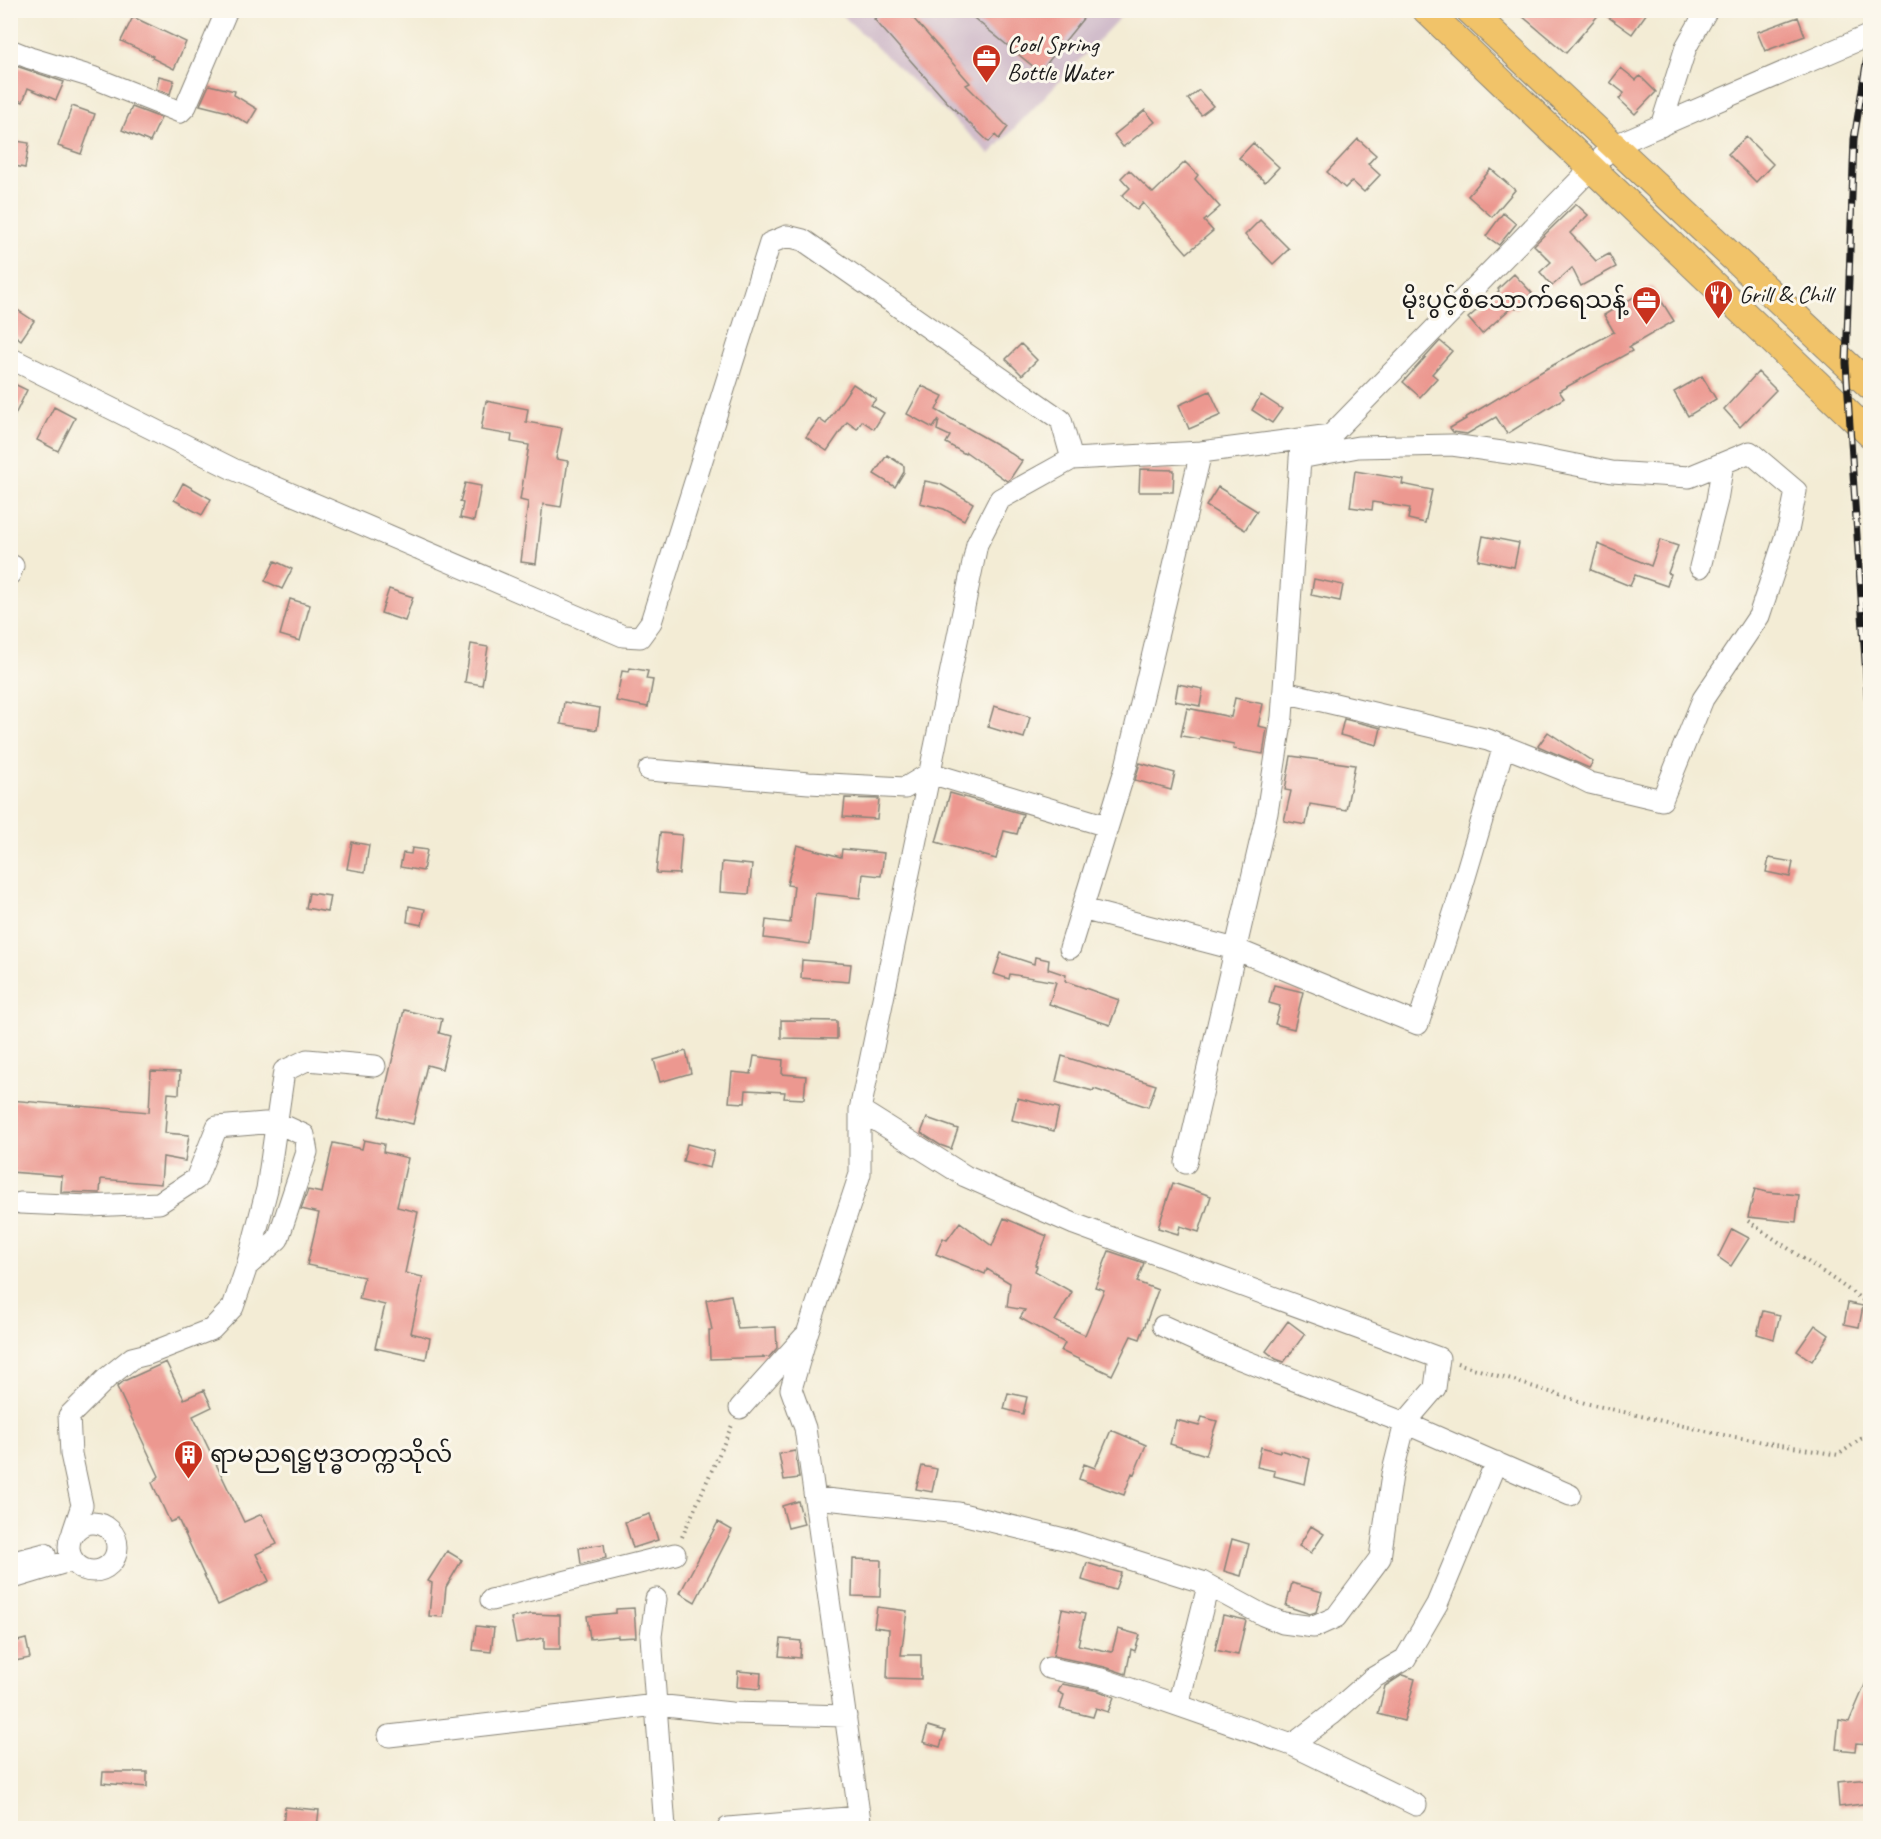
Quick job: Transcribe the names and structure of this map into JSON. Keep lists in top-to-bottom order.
{
  "places": {
    "office": ["Cool Spring Bottle Water", "မိုးပွင့်စံသောက်ရေသန့်"],
    "restaurant": ["Grill & Chill"],
    "building": ["ရာမညရဋ္ဌဗုဒ္ဓတက္ကသိုလ်"]
  }
}
